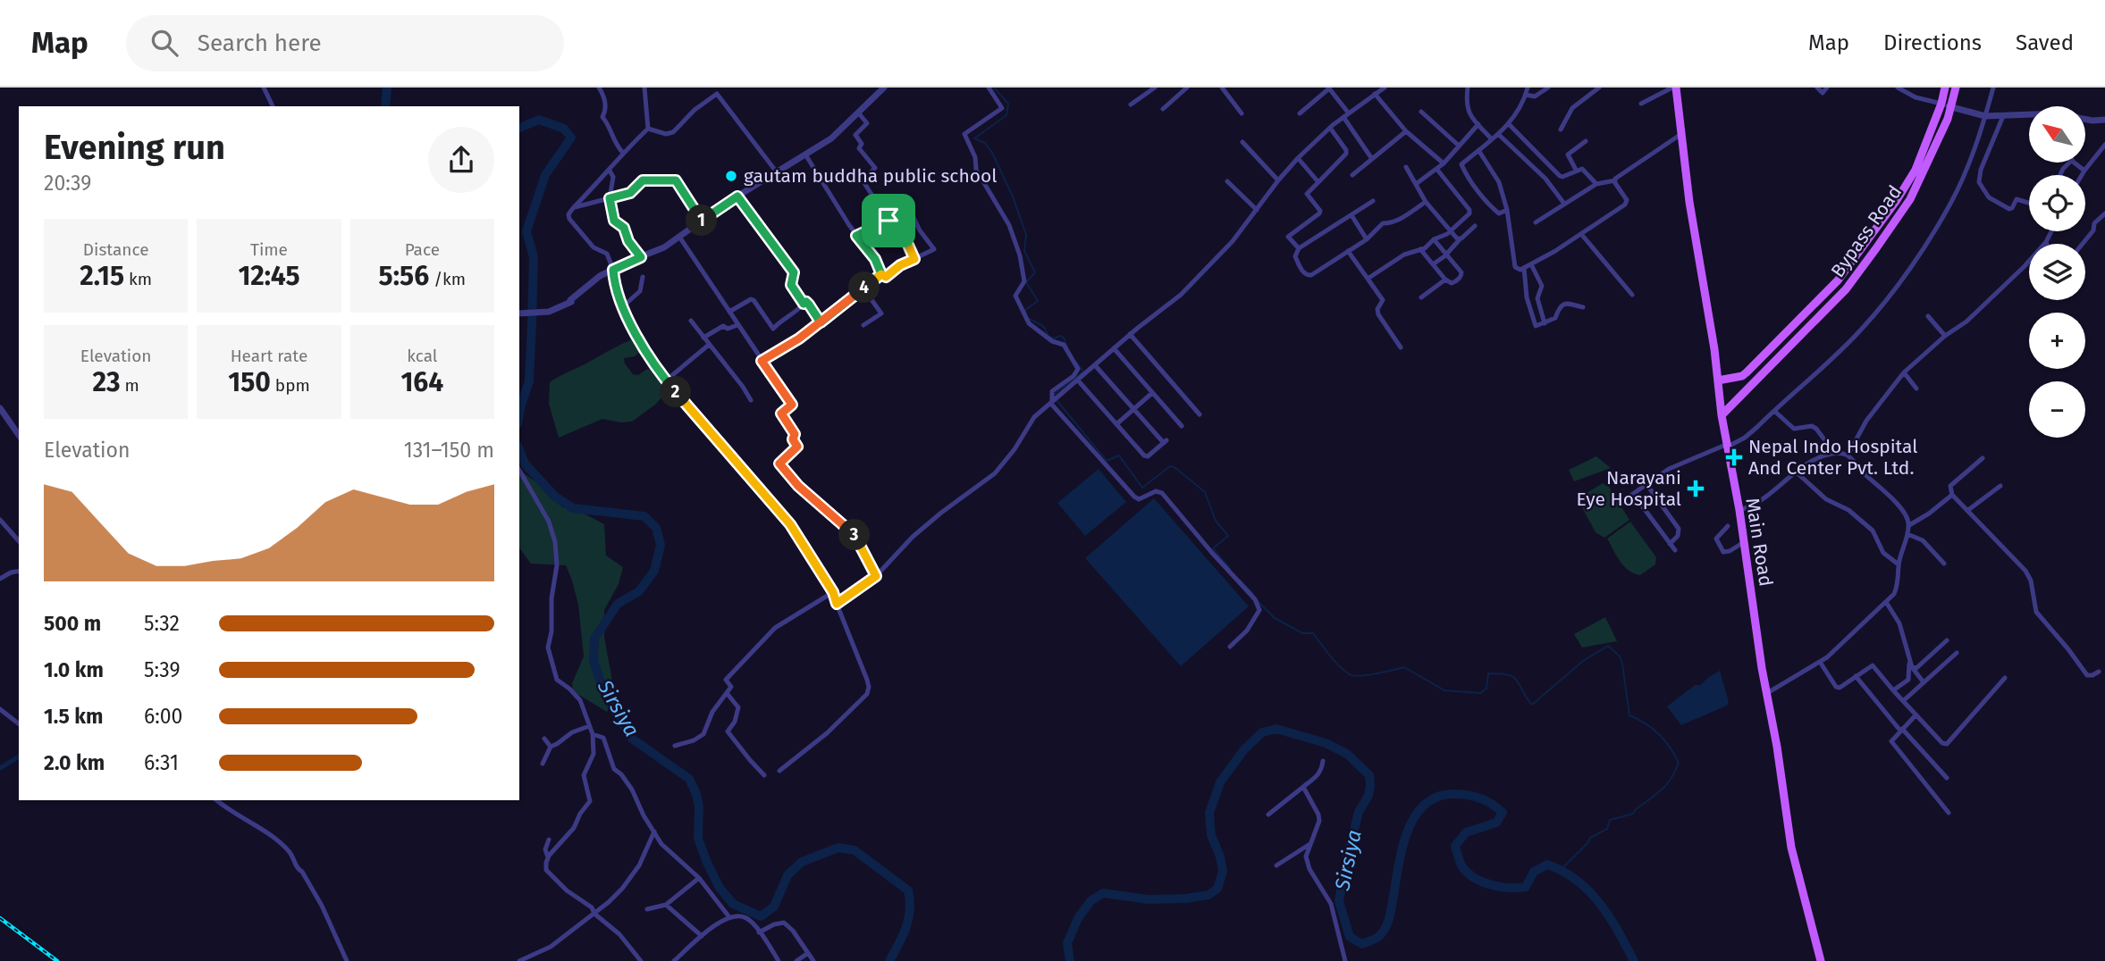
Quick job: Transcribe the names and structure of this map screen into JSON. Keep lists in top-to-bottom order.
{
  "streets": {
    "main road": ["Bypass Road", "Main Road"]
  },
  "crossings": [
    ["Bypass Road", "Main Road"]
  ],
  "water": ["Sirsiya"],
  "places": {
    "other": ["gautam buddha public school"],
    "health": ["Nepal Indo Hospital And Center Pvt. Ltd.", "Narayani Eye Hospital"]
  },
  "north": "top left",
  "page": {
    "header": "Map",
    "search": "Search here",
    "nav": ["Map", "Directions", "Saved"],
    "map_buttons": ["+", "−"],
    "heading": ["Evening run", "20:39"],
    "pins": [
      "1",
      "4",
      "2",
      "3"
    ],
    "stats": [
      ["Distance", "2.15 km"],
      ["Time", "12:45"],
      ["Pace", "5:56 /km"],
      ["Elevation", "23 m"],
      ["Heart rate", "150 bpm"],
      ["kcal", "164"]
    ],
    "chart": ["Elevation", "131–150 m"],
    "list": [
      {
        "name": "500 m",
        "note": "5:32"
      },
      {
        "name": "1.0 km",
        "note": "5:39"
      },
      {
        "name": "1.5 km",
        "note": "6:00"
      },
      {
        "name": "2.0 km",
        "note": "6:31"
      }
    ]
  }
}
